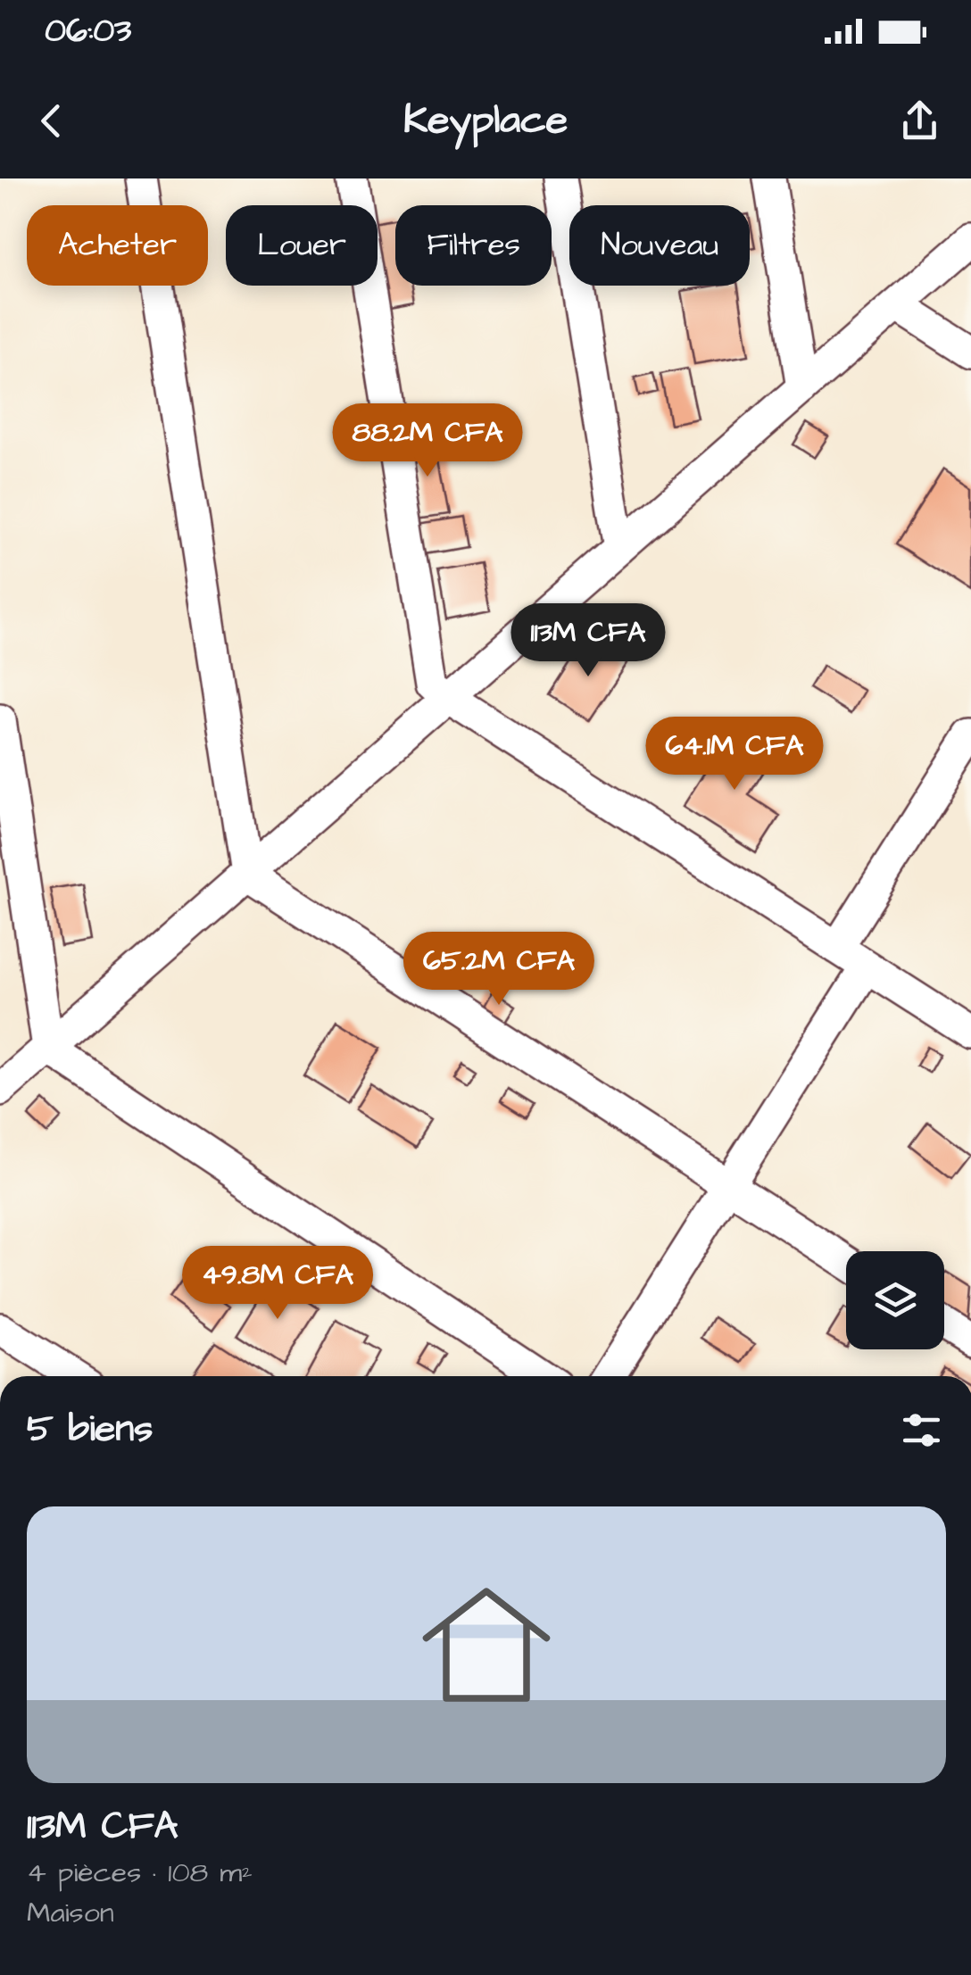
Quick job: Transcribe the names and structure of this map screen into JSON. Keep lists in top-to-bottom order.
{
  "page": {
    "status": "06:03",
    "header": "Keyplace",
    "chip": [
      "Acheter",
      "Louer",
      "Filtres",
      "Nouveau"
    ],
    "price": [
      "88.2M CFA",
      "113M CFA",
      "64.1M CFA",
      "65.2M CFA",
      "49.8M CFA"
    ],
    "heading": "5 biens",
    "list": [
      {
        "name": "113M CFA",
        "note": "4 pièces · 108 m² · Maison"
      }
    ]
  }
}
